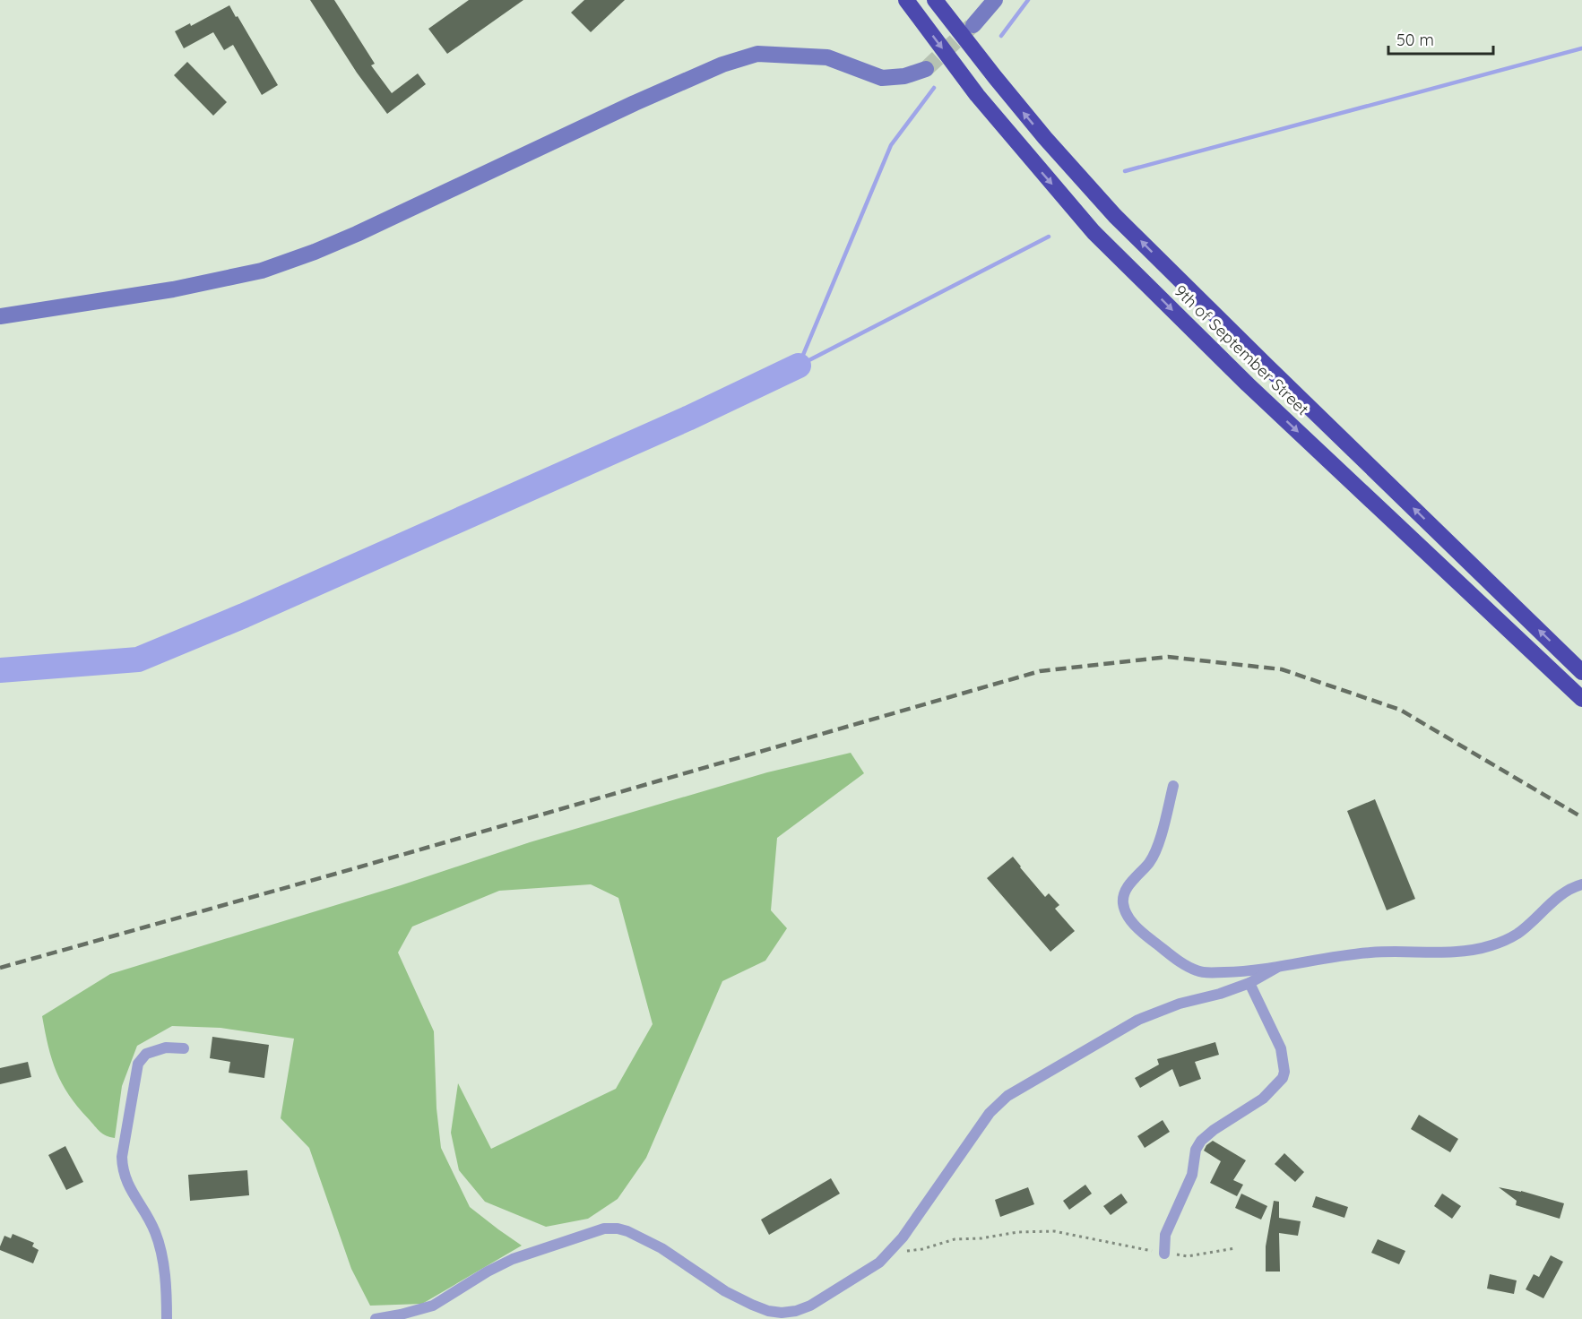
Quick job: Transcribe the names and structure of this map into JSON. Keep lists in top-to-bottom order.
{
  "streets": {
    "highway": ["9th of September Street"]
  },
  "scale_bar": "50 m"
}
